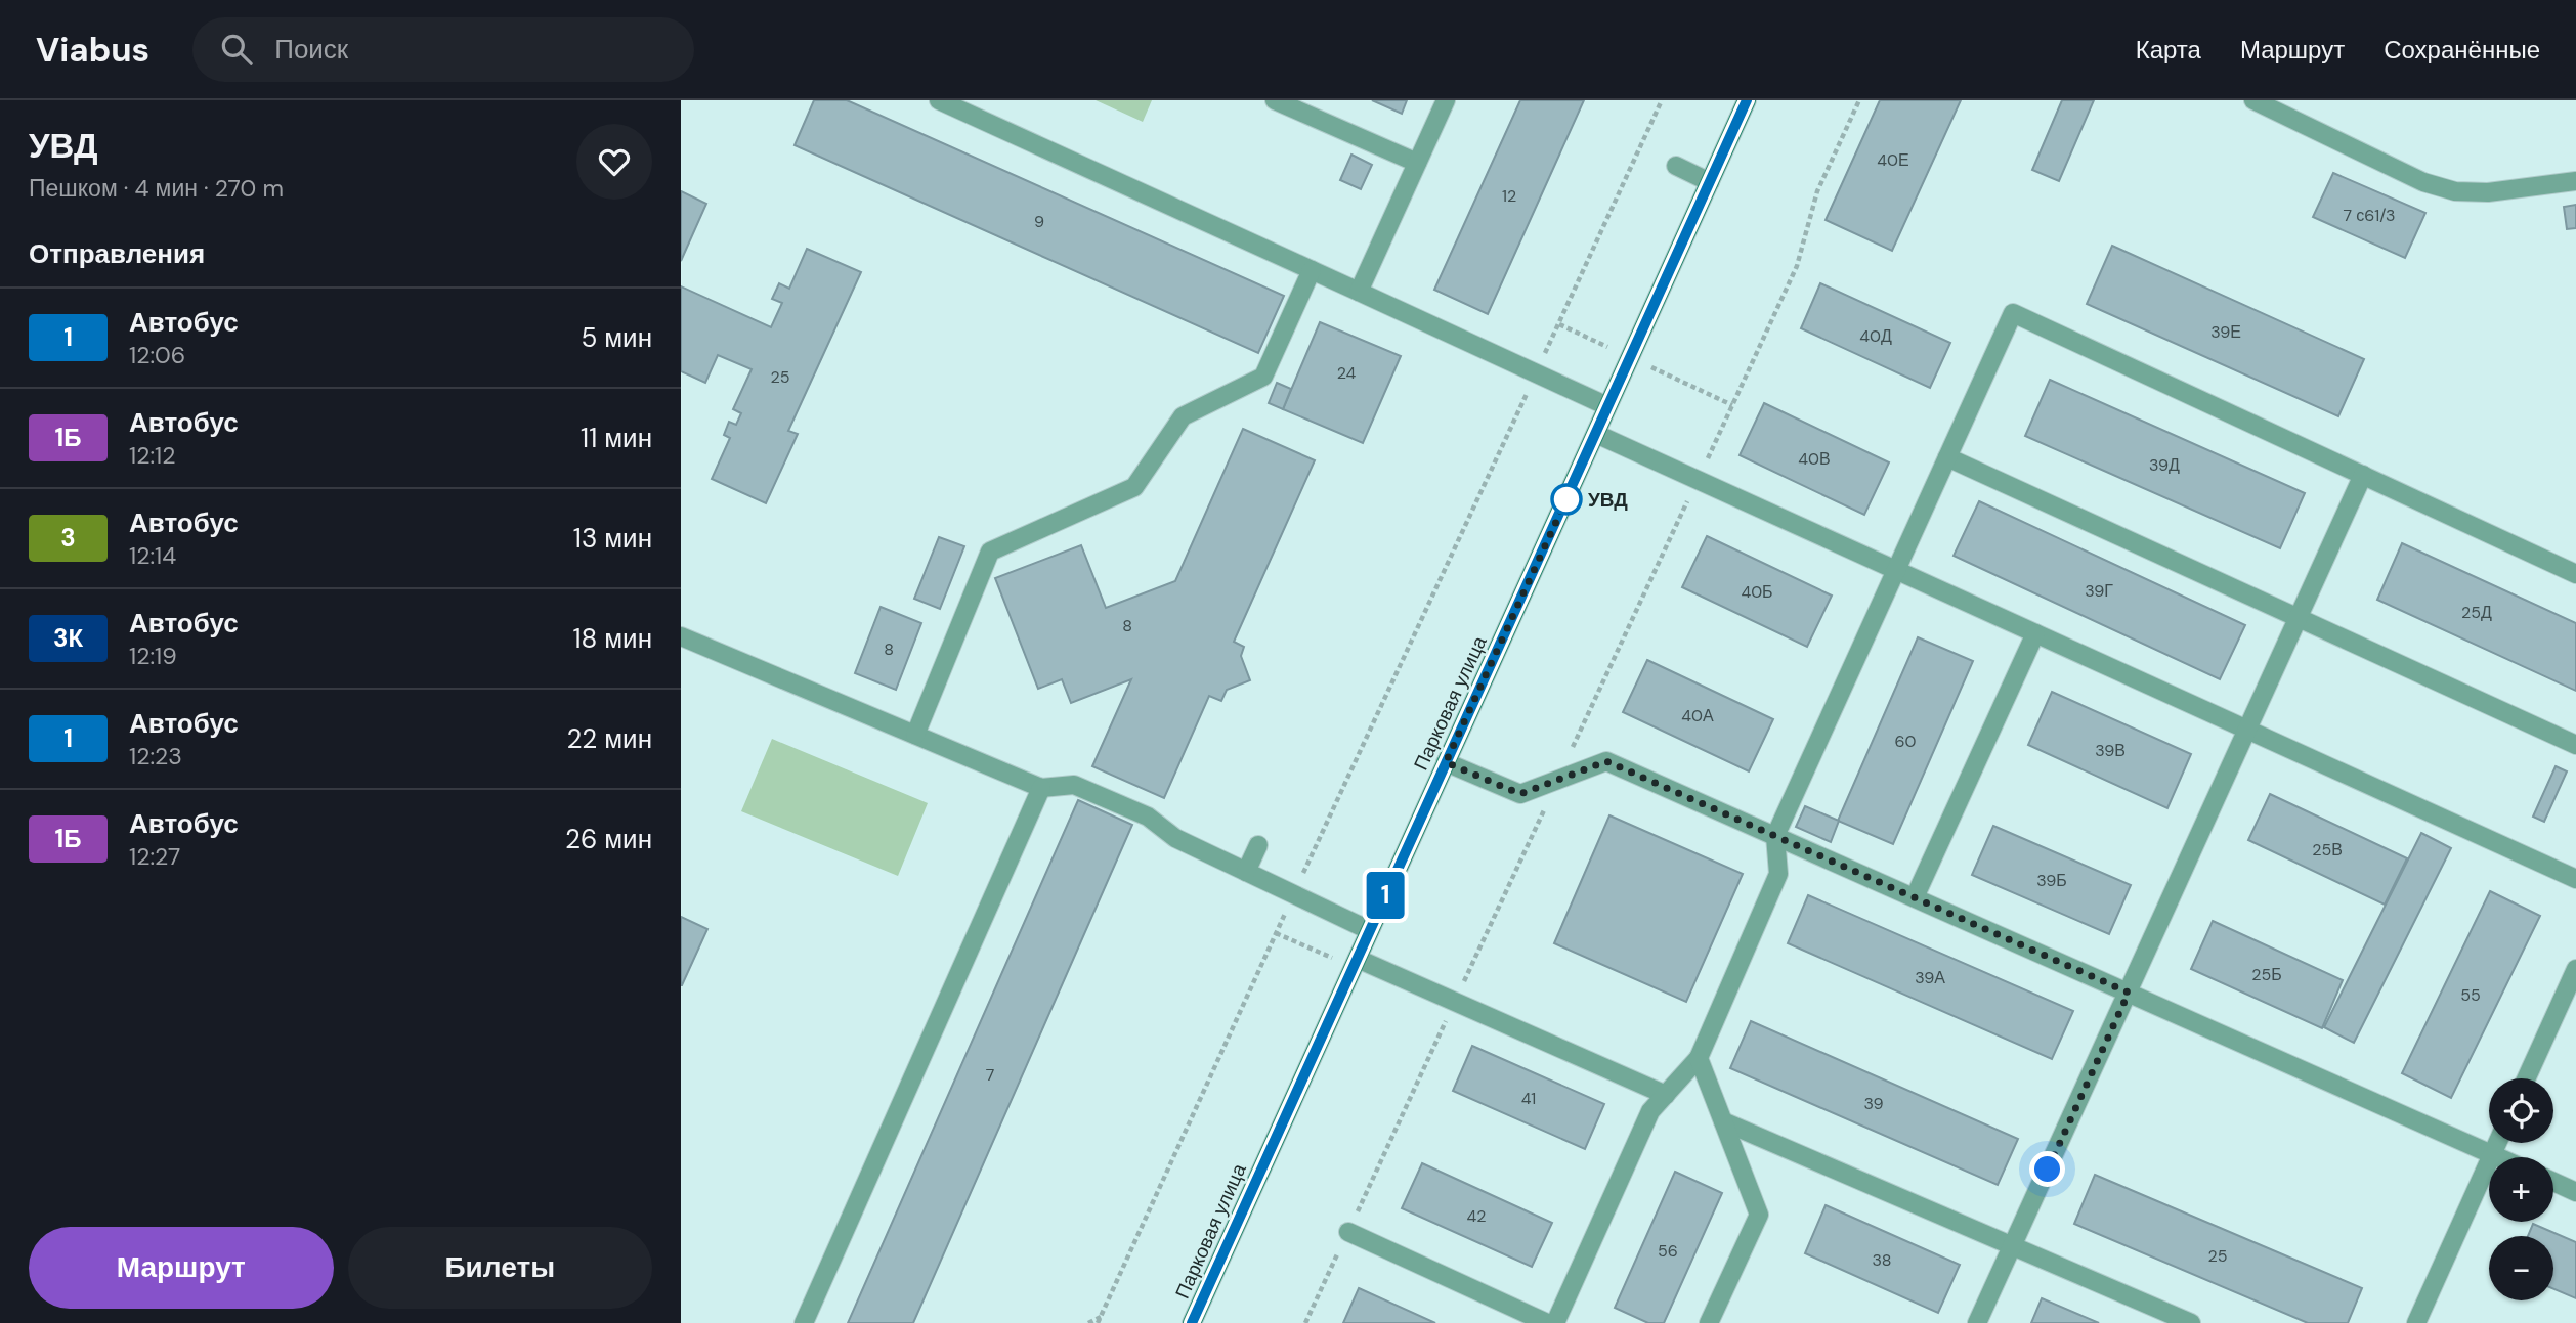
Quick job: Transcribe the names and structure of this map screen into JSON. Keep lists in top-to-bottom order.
{
  "streets": {
    "main road": ["Парковая улица"]
  },
  "places": ["УВД"],
  "lines": ["bus line 1"],
  "house_numbers": [
    "40Е",
    "12",
    "7 с61/3",
    "9",
    "39Е",
    "40Д",
    "24",
    "25",
    "40В",
    "39Д",
    "39Г",
    "40Б",
    "25Д",
    "8",
    "8",
    "40А",
    "60",
    "39В",
    "25В",
    "39Б",
    "25Б",
    "39А",
    "55",
    "7",
    "41",
    "39",
    "42",
    "56",
    "25",
    "38"
  ],
  "page": {
    "header": "Viabus",
    "search": "Поиск",
    "nav": ["Карта", "Маршрут", "Сохранённые"],
    "heading": [
      ["УВД", "Пешком · 4 мин · 270 m"],
      "Отправления"
    ],
    "on_map": "1",
    "list": [
      {
        "mark": "1",
        "name": "Автобус",
        "note": "12:06",
        "value": "5 мин"
      },
      {
        "mark": "1Б",
        "name": "Автобус",
        "note": "12:12",
        "value": "11 мин"
      },
      {
        "mark": "3",
        "name": "Автобус",
        "note": "12:14",
        "value": "13 мин"
      },
      {
        "mark": "3К",
        "name": "Автобус",
        "note": "12:19",
        "value": "18 мин"
      },
      {
        "mark": "1",
        "name": "Автобус",
        "note": "12:23",
        "value": "22 мин"
      },
      {
        "mark": "1Б",
        "name": "Автобус",
        "note": "12:27",
        "value": "26 мин"
      }
    ],
    "map_buttons": ["+", "−"],
    "buttons": ["Маршрут", "Билеты"]
  }
}
